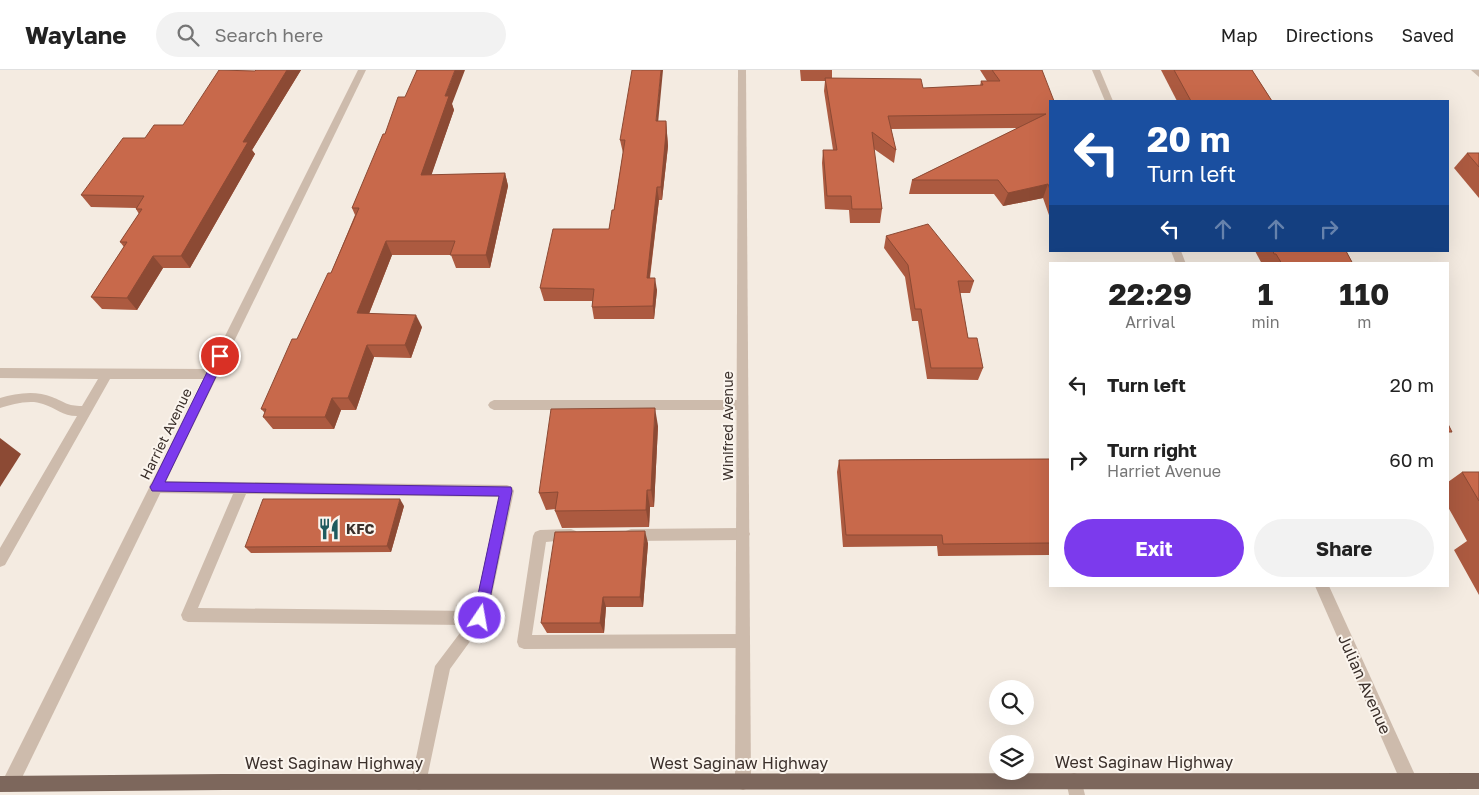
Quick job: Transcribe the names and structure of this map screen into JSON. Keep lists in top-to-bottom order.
{
  "streets": {
    "main road": ["West Saginaw Highway"],
    "street": ["Winifred Avenue", "Harriet Avenue", "Julian Avenue"]
  },
  "crossings": [
    ["Winifred Avenue", "West Saginaw Highway"],
    ["Harriet Avenue", "West Saginaw Highway"],
    ["Julian Avenue", "West Saginaw Highway"]
  ],
  "places": {
    "restaurant": ["KFC"]
  },
  "page": {
    "header": "Waylane",
    "search": "Search here",
    "nav": ["Map", "Directions", "Saved"],
    "turn": ["20 m", "Turn left"],
    "eta": [
      "22:29",
      "Arrival",
      "1",
      "min",
      "110",
      "m"
    ],
    "list": [
      {
        "name": "Turn left",
        "value": "20 m"
      },
      {
        "name": "Turn right",
        "note": "Harriet Avenue",
        "value": "60 m"
      }
    ],
    "buttons": ["Exit", "Share"]
  }
}
